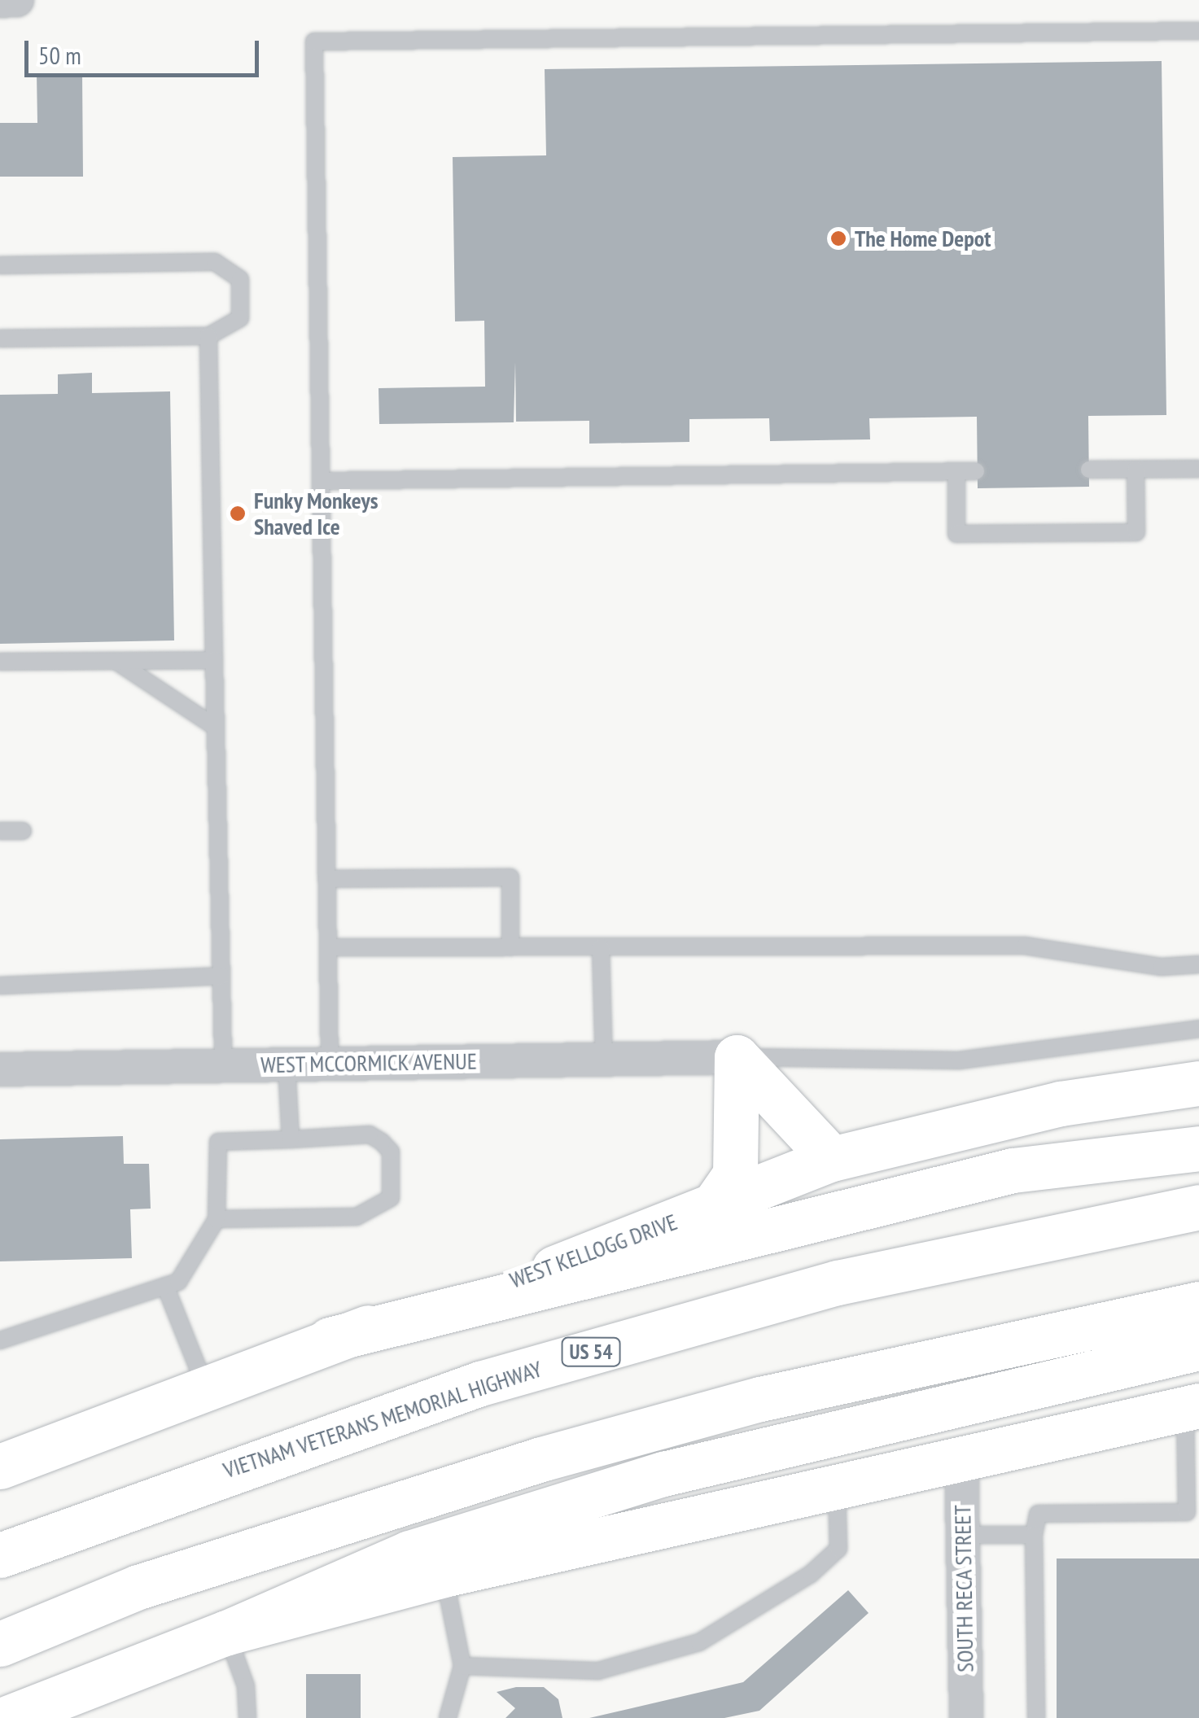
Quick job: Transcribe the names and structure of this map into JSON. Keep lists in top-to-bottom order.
{
  "streets": {
    "main road": ["WEST KELLOGG DRIVE", "US 54", "VIETNAM VETERANS MEMORIAL HIGHWAY"],
    "street": ["WEST MCCORMICK AVENUE", "SOUTH RECA STREET"]
  },
  "places": ["The Home Depot", "Funky Monkeys Shaved Ice"],
  "scale_bar": "50 m"
}
